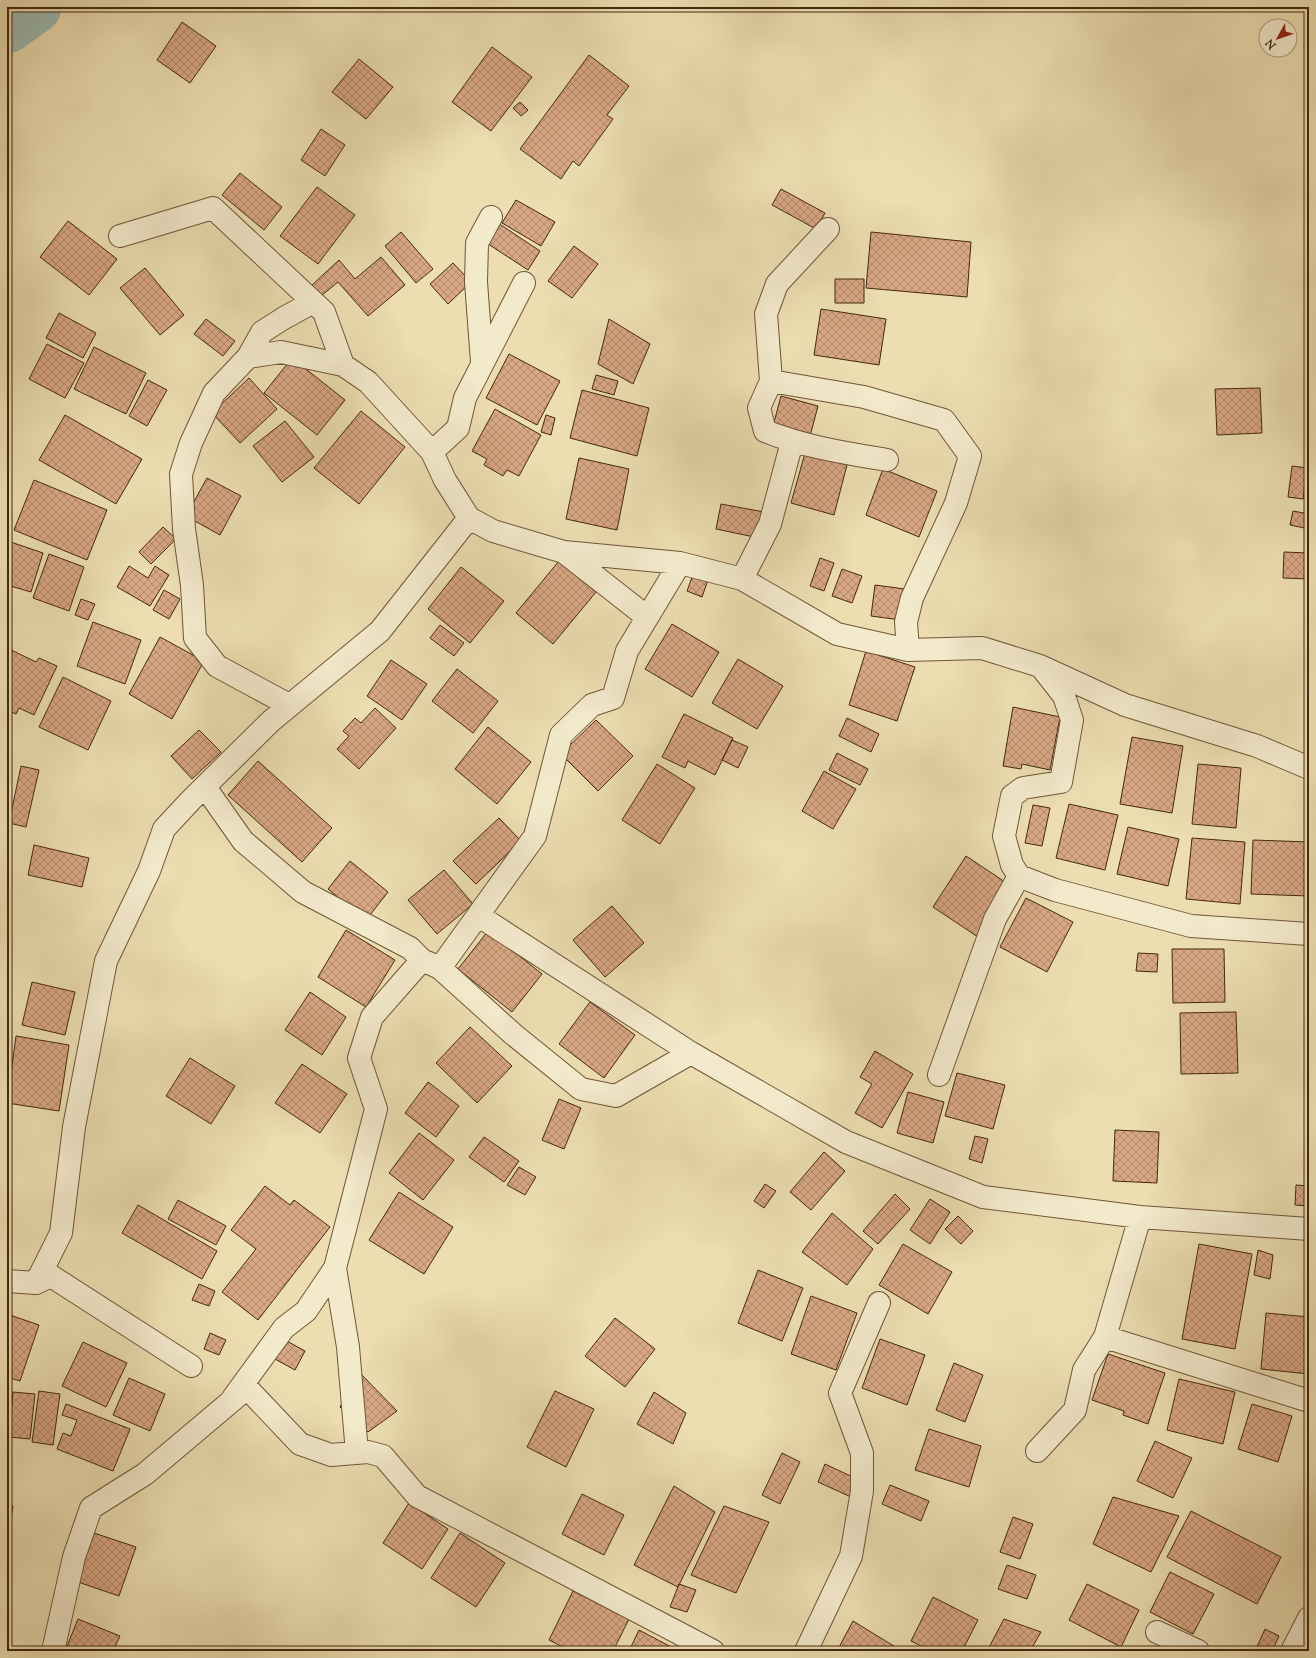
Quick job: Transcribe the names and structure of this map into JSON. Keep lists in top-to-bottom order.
{
  "north": "bottom left"
}
